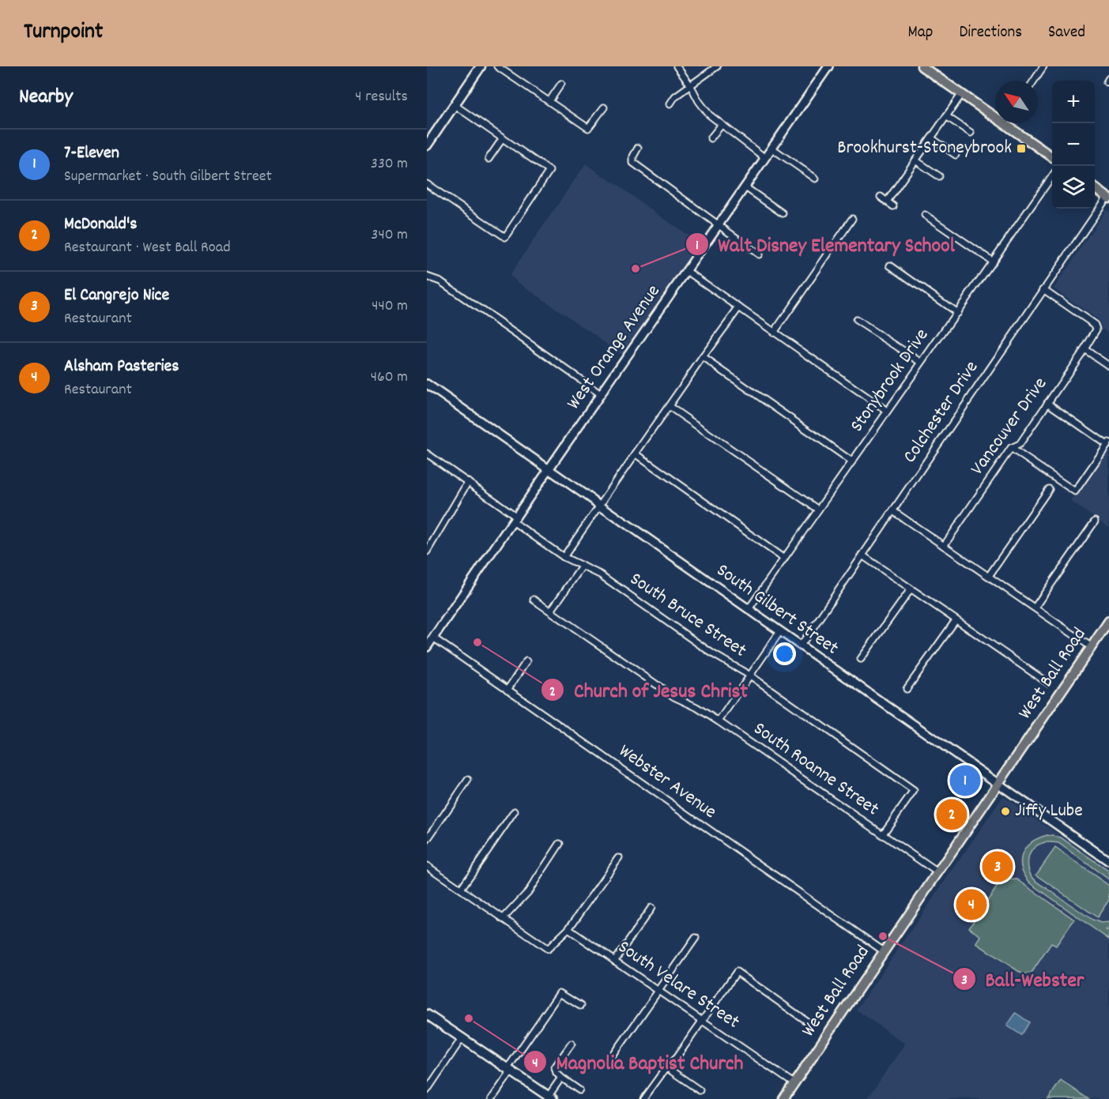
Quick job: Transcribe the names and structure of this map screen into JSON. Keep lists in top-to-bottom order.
{
  "streets": {
    "main road": ["West Ball Road"],
    "street": [
      "West Orange Avenue",
      "Stonybrook Drive",
      "Colchester Drive",
      "Vancouver Drive",
      "South Gilbert Street",
      "South Bruce Street",
      "South Roanne Street",
      "Webster Avenue",
      "South Velare Street"
    ]
  },
  "crossings": [
    ["West Orange Avenue", "South Gilbert Street"],
    ["West Orange Avenue", "South Bruce Street"],
    ["West Orange Avenue", "Webster Avenue"],
    ["Stonybrook Drive", "South Gilbert Street"],
    ["Colchester Drive", "Vancouver Drive"],
    ["Colchester Drive", "South Gilbert Street"],
    ["South Gilbert Street", "West Ball Road"],
    ["South Bruce Street", "South Roanne Street"],
    ["West Ball Road", "South Roanne Street"],
    ["West Ball Road", "Webster Avenue"],
    ["West Ball Road", "South Velare Street"]
  ],
  "places": {
    "transit": ["Brookhurst-Stoneybrook"],
    "other": [
      "Walt Disney Elementary School",
      "Church of Jesus Christ",
      "Jiffy Lube",
      "Ball-Webster",
      "Magnolia Baptist Church"
    ]
  },
  "north": "top left",
  "page": {
    "header": "Turnpoint",
    "nav": ["Map", "Directions", "Saved"],
    "heading": ["Nearby", "4 results"],
    "map_buttons": ["+", "−"],
    "list": [
      {
        "mark": "1",
        "name": "7-Eleven",
        "note": "Supermarket · South Gilbert Street",
        "value": "330 m"
      },
      {
        "mark": "2",
        "name": "McDonald's",
        "note": "Restaurant · West Ball Road",
        "value": "340 m"
      },
      {
        "mark": "3",
        "name": "El Cangrejo Nice",
        "note": "Restaurant",
        "value": "440 m"
      },
      {
        "mark": "4",
        "name": "Alsham Pasteries",
        "note": "Restaurant",
        "value": "460 m"
      }
    ],
    "pins": [
      "1",
      "2",
      "3",
      "4"
    ]
  }
}
